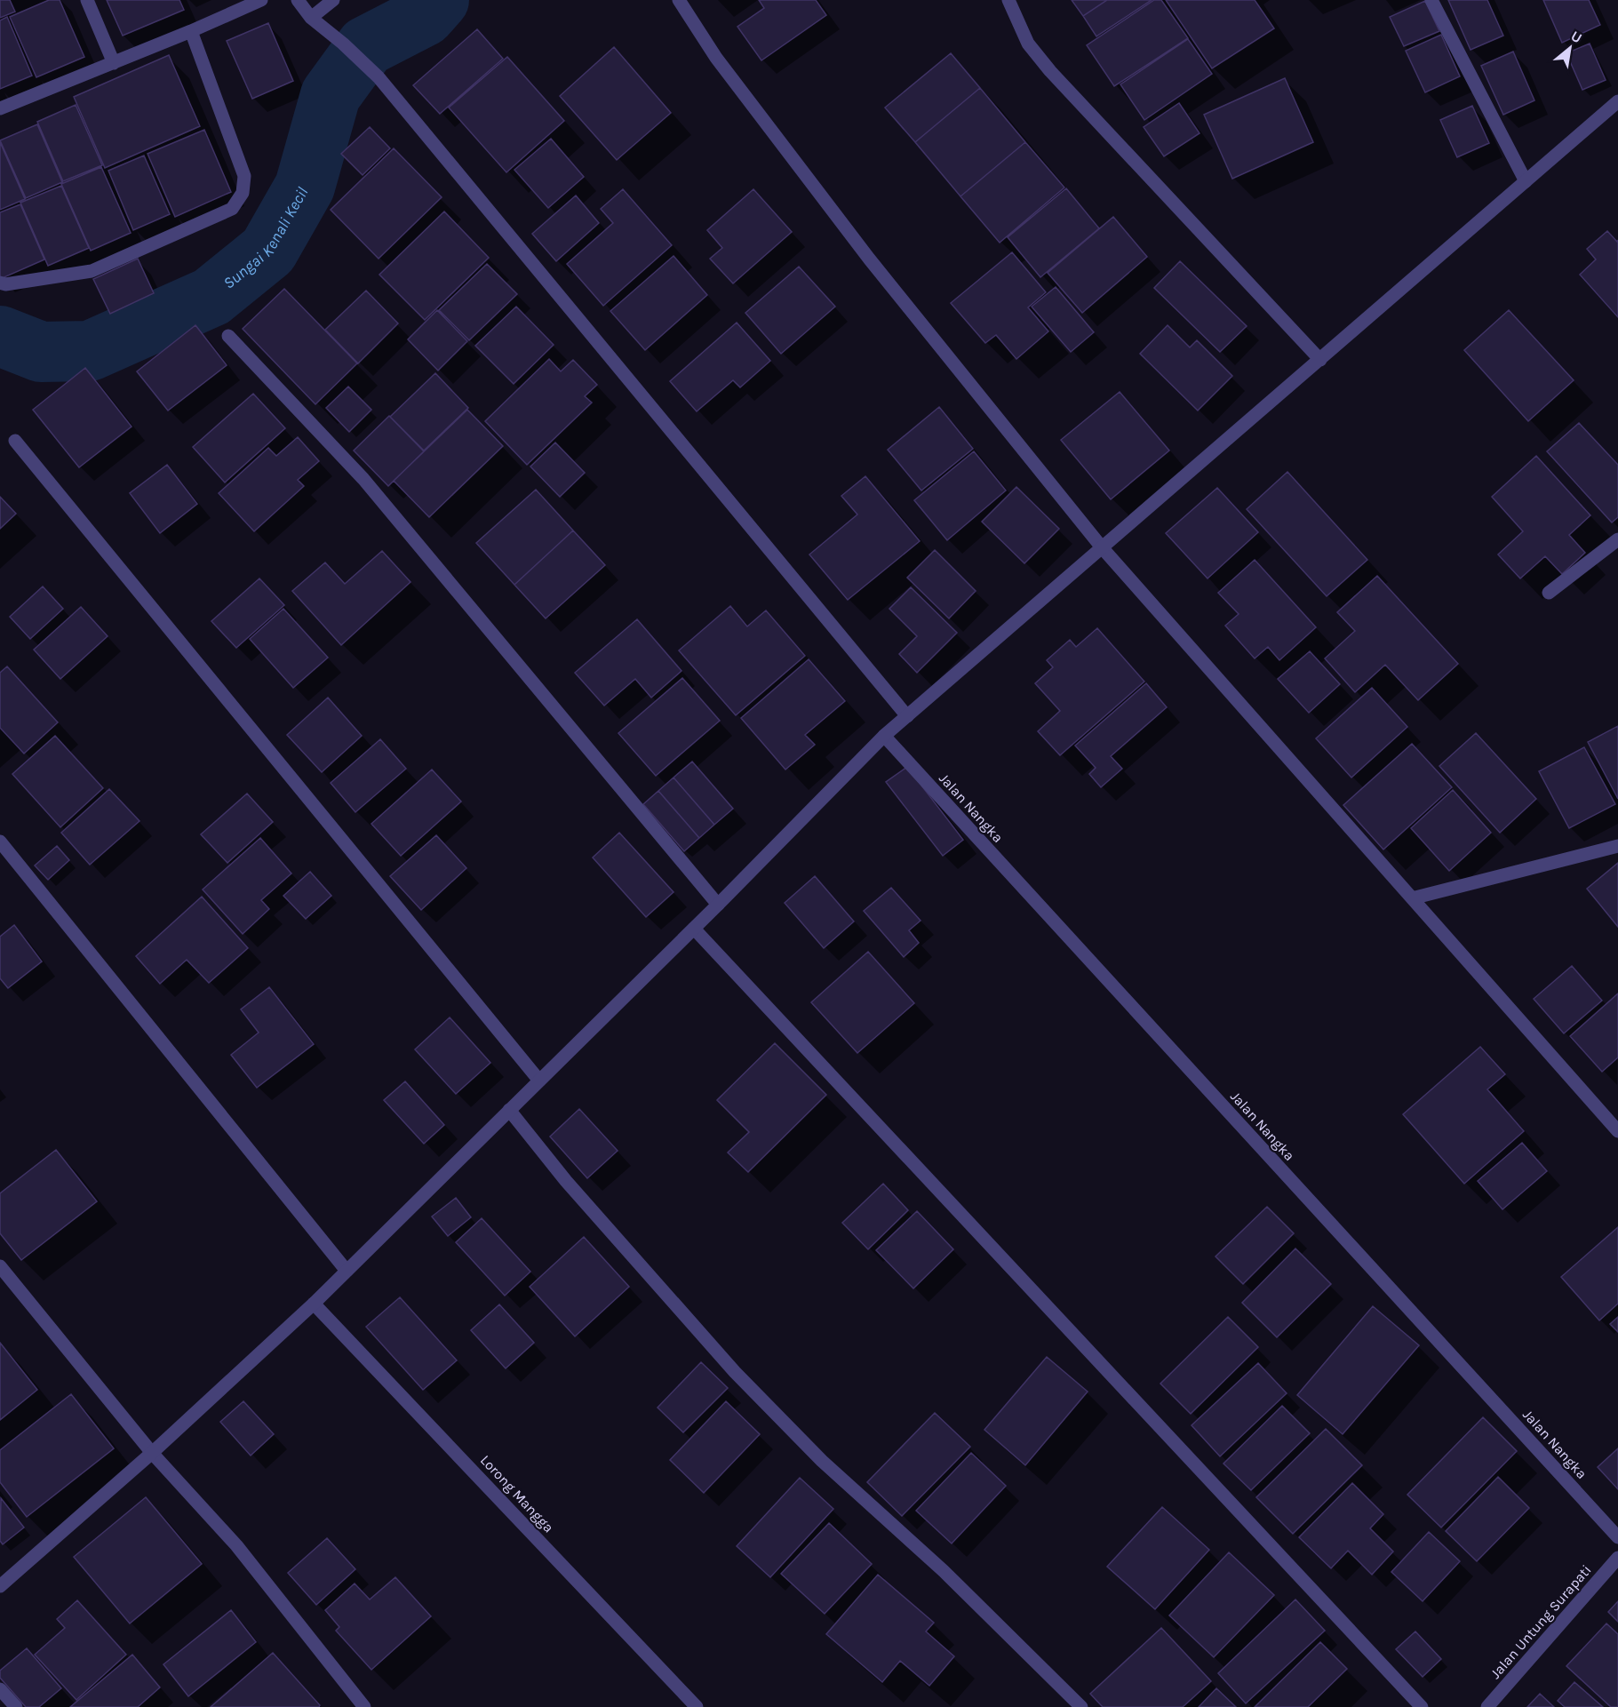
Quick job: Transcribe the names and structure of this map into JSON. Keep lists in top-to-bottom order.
{
  "streets": {
    "street": ["Jalan Nangka", "Lorong Mangga", "Jalan Untung Surapati"]
  },
  "water": ["Sungai Kenali Kecil"],
  "north": "top right"
}
